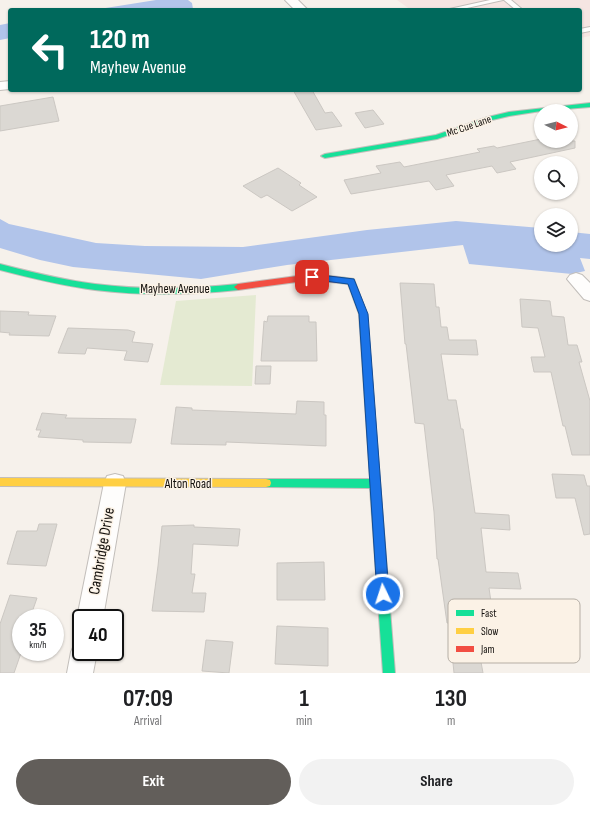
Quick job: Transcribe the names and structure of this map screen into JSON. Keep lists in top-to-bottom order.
{
  "streets": {
    "street": [
      "Mc Cue Lane",
      "Mayhew Avenue",
      "Alton Road",
      "Cambridge Drive"
    ]
  },
  "crossings": [
    ["Mayhew Avenue", "Alton Road"],
    ["Alton Road", "Cambridge Drive"]
  ],
  "legend": ["Fast", "Slow", "Jam"],
  "north": "right",
  "page": {
    "turn": ["120 m", "Mayhew Avenue"],
    "speed": "35 km/h",
    "limit": "40",
    "eta": [
      "07:09",
      "Arrival",
      "1",
      "min",
      "130",
      "m"
    ],
    "buttons": ["Exit", "Share"]
  }
}
